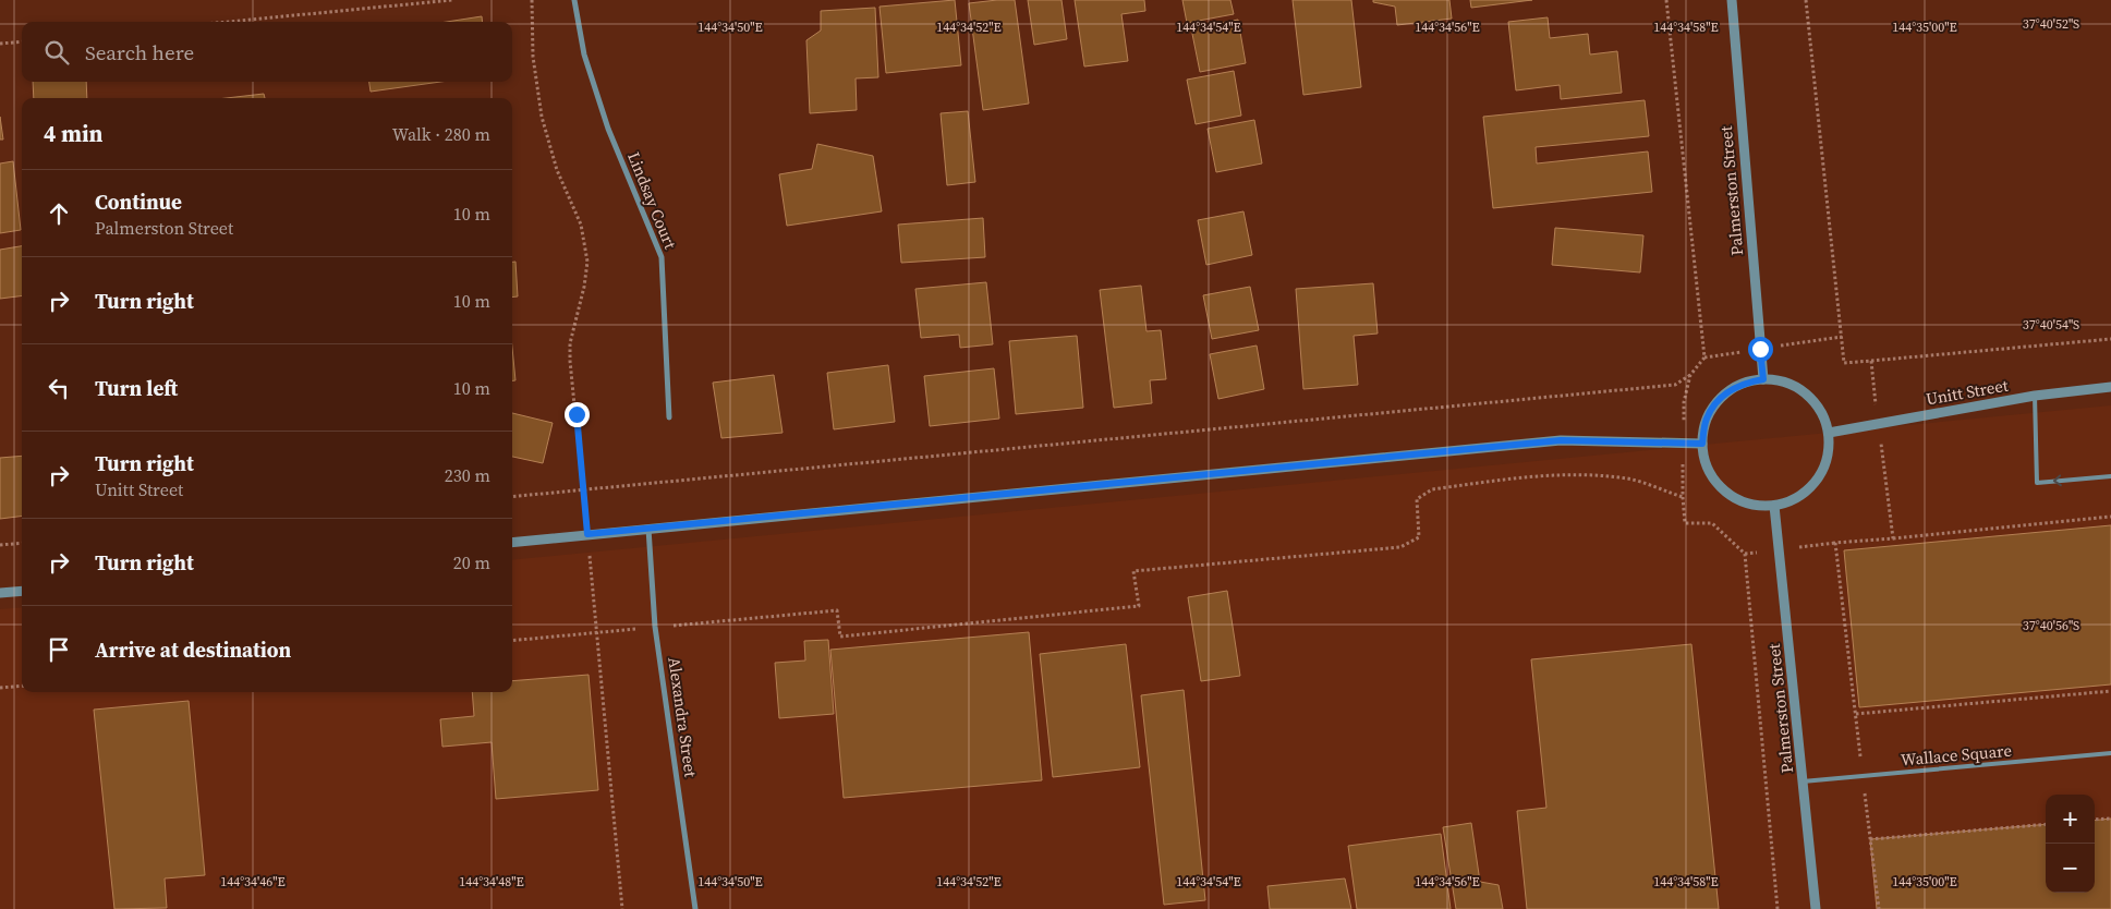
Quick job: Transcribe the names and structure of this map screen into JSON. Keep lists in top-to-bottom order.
{
  "streets": {
    "street": [
      "Palmerston Street",
      "Lindsay Court",
      "Unitt Street",
      "Alexandra Street"
    ],
    "lane": ["Wallace Square"]
  },
  "crossings": [
    ["Palmerston Street", "Unitt Street"],
    ["Palmerston Street", "Wallace Square"]
  ],
  "page": {
    "search": "Search here",
    "heading": ["4 min", "Walk · 280 m"],
    "list": [
      ["Continue", "Palmerston Street", "10 m"],
      ["Turn right", "10 m"],
      ["Turn left", "10 m"],
      ["Turn right", "Unitt Street", "230 m"],
      ["Turn right", "20 m"],
      "Arrive at destination"
    ],
    "map_buttons": ["+", "−"]
  },
  "coordinates": [
    "37°40'52\"S",
    "144°34'50\"E",
    "144°34'52\"E",
    "144°34'54\"E",
    "144°34'56\"E",
    "144°34'58\"E",
    "144°35'00\"E",
    "37°40'54\"S",
    "37°40'56\"S",
    "144°34'46\"E",
    "144°34'48\"E"
  ]
}
